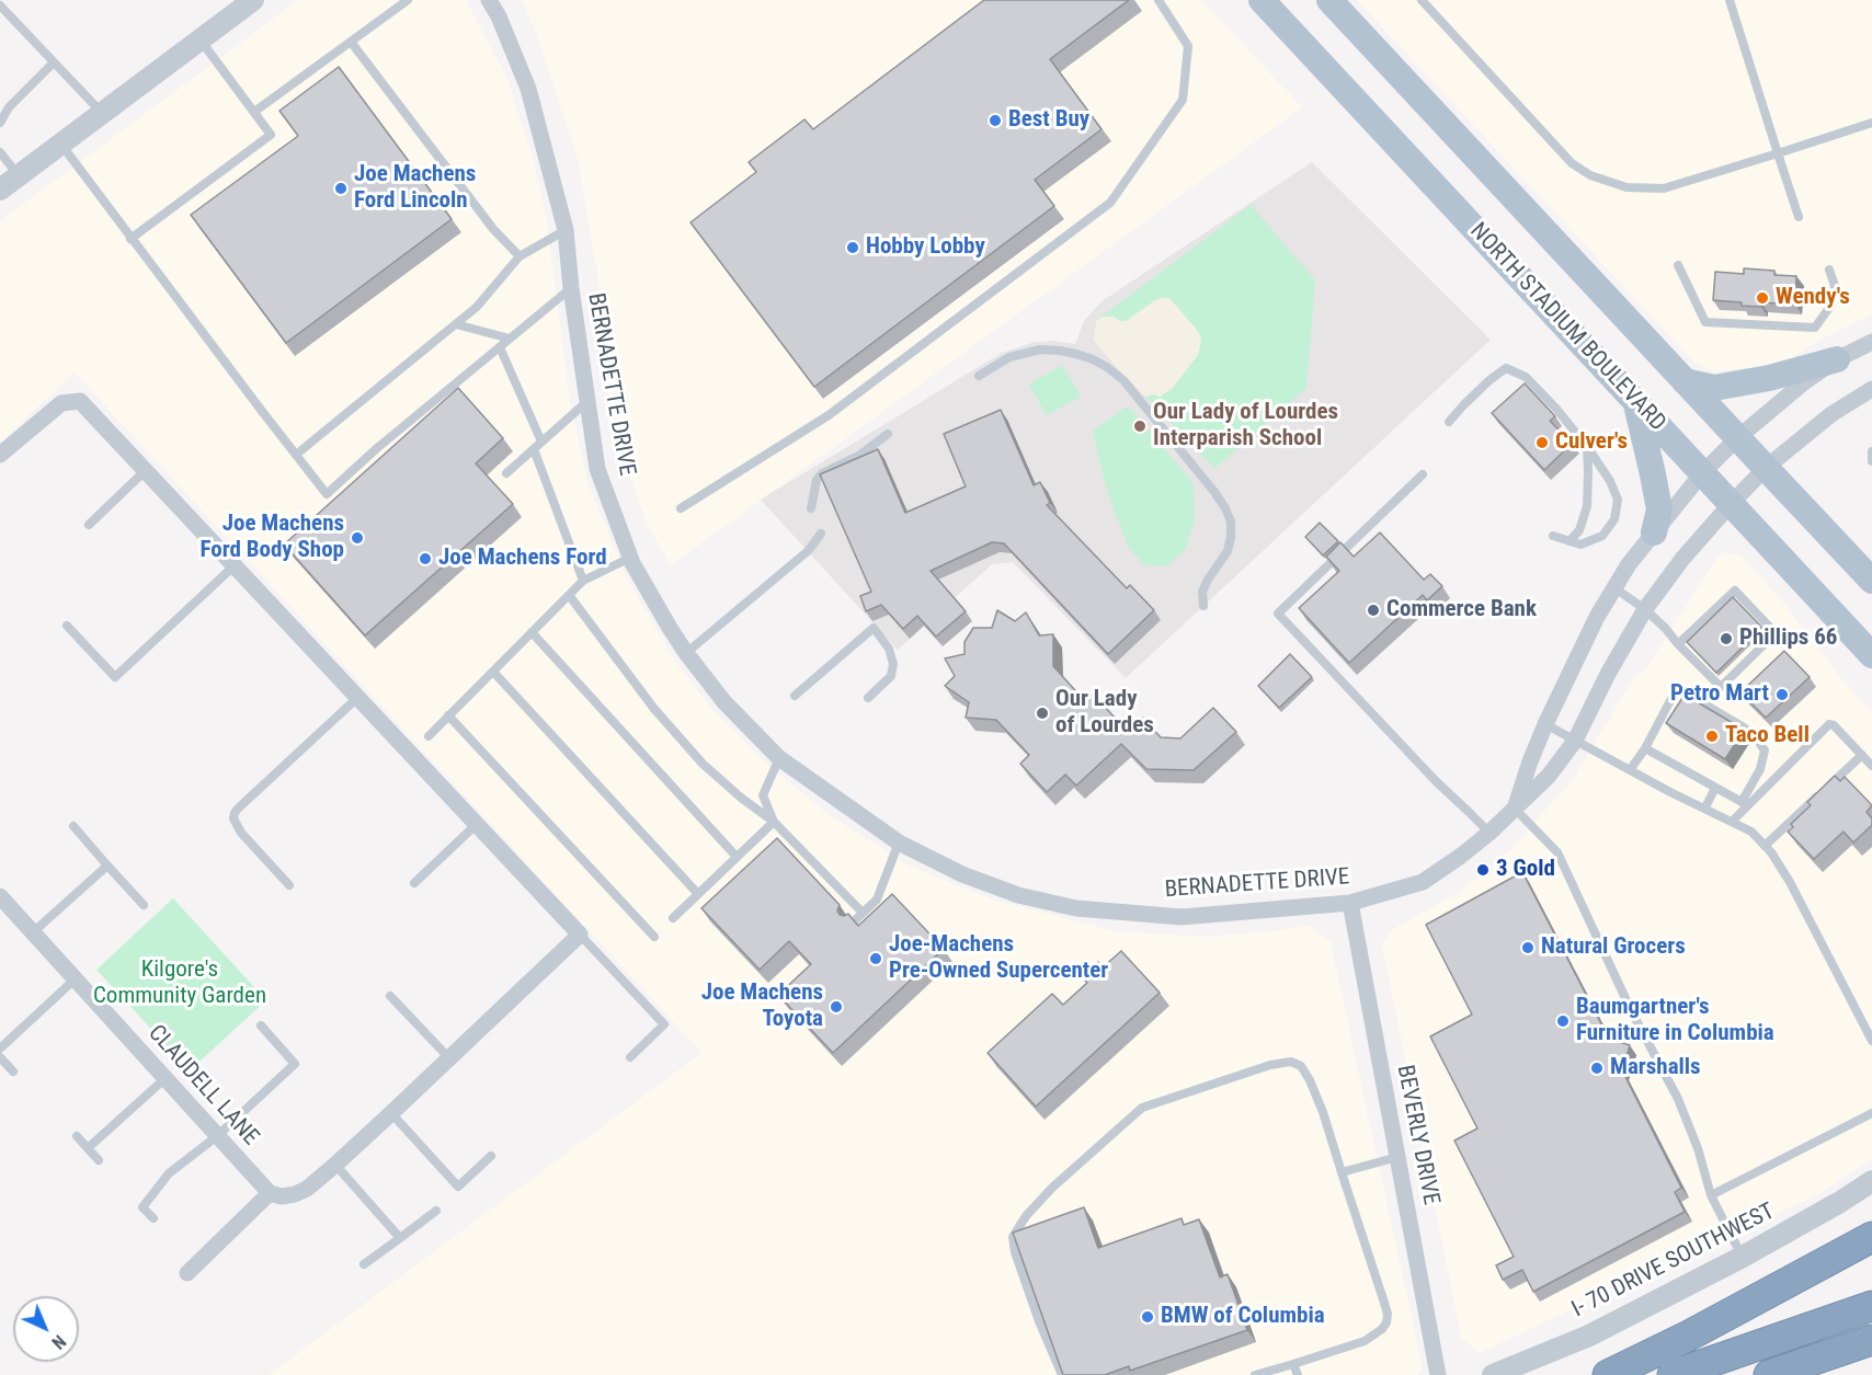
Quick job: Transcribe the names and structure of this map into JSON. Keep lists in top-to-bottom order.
{
  "streets": {
    "main road": ["NORTH STADIUM BOULEVARD"],
    "street": [
      "BERNADETTE DRIVE",
      "CLAUDELL LANE",
      "BEVERLY DRIVE",
      "I- 70 DRIVE SOUTHWEST"
    ]
  },
  "crossings": [
    ["NORTH STADIUM BOULEVARD", "BERNADETTE DRIVE"],
    ["BERNADETTE DRIVE", "BEVERLY DRIVE"]
  ],
  "parks": ["Kilgore's Community Garden"],
  "places": [
    "Best Buy",
    "Joe Machens Ford Lincoln",
    "Hobby Lobby",
    "Wendy's",
    "Our Lady of Lourdes Interparish School",
    "Culver's",
    "Joe Machens Ford Body Shop",
    "Joe Machens Ford",
    "Commerce Bank",
    "Phillips 66",
    "Petro Mart",
    "Our Lady of Lourdes",
    "Taco Bell",
    "3 Gold",
    "Natural Grocers",
    "Joe-Machens Pre-Owned Supercenter",
    "Joe Machens Toyota",
    "Baumgartner's Furniture in Columbia",
    "Marshalls",
    "BMW of Columbia"
  ],
  "north": "bottom right"
}
